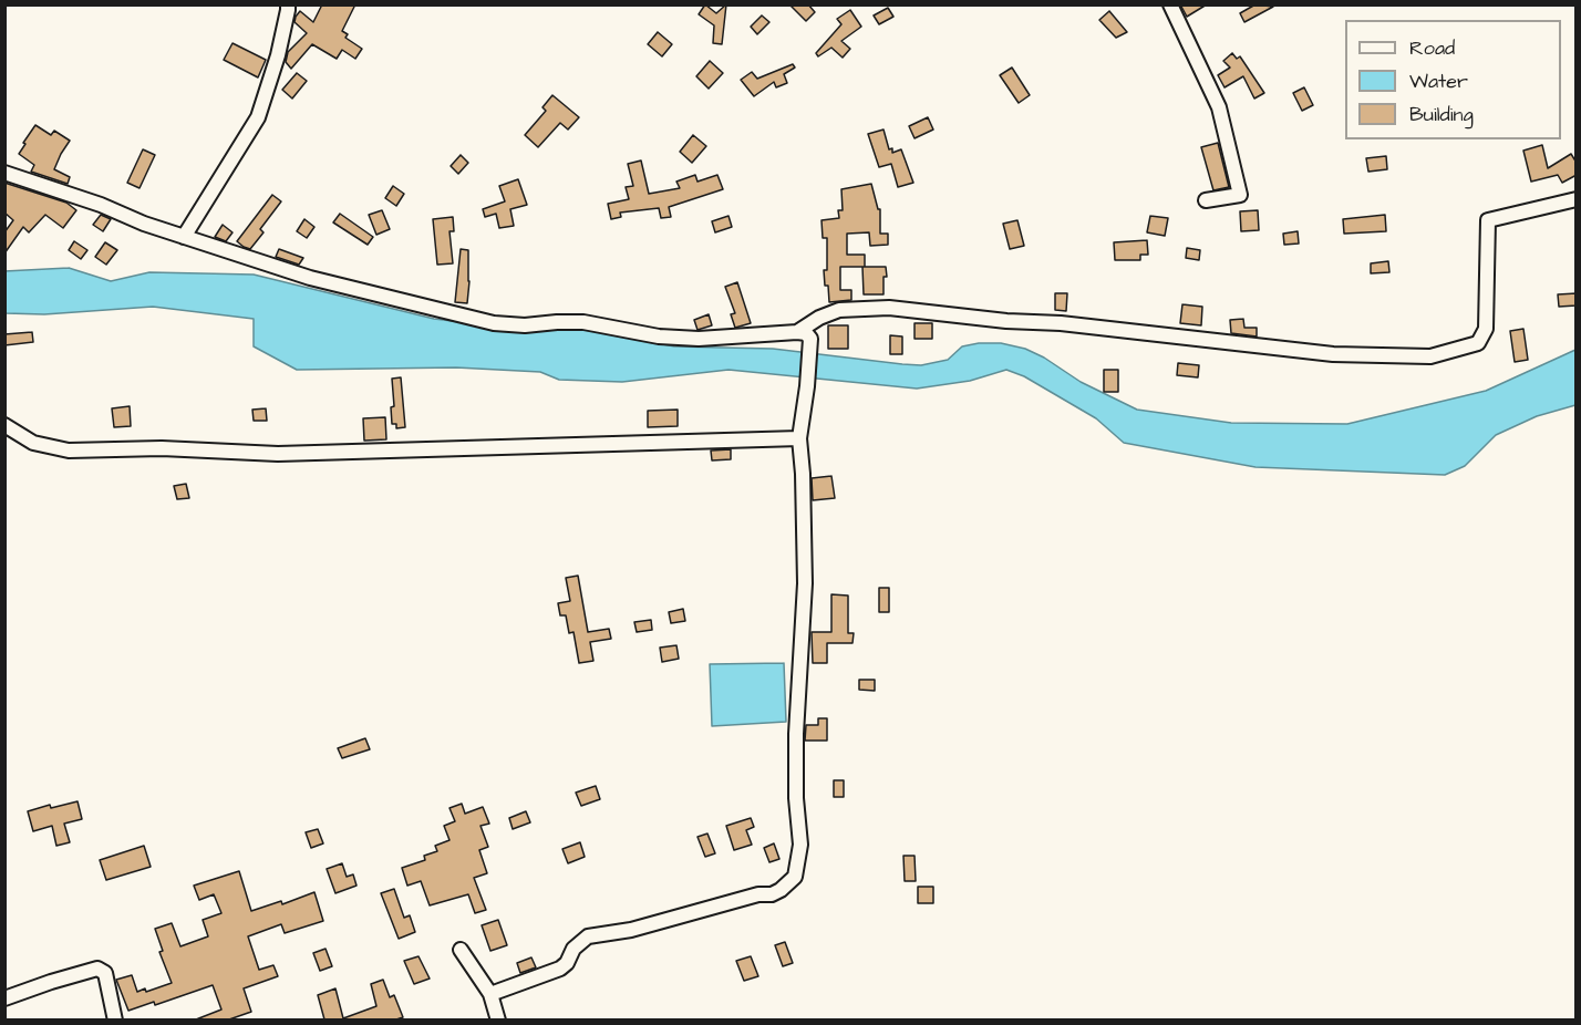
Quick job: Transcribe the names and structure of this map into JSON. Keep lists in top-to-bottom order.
{
  "legend": ["Road", "Water", "Building"]
}
